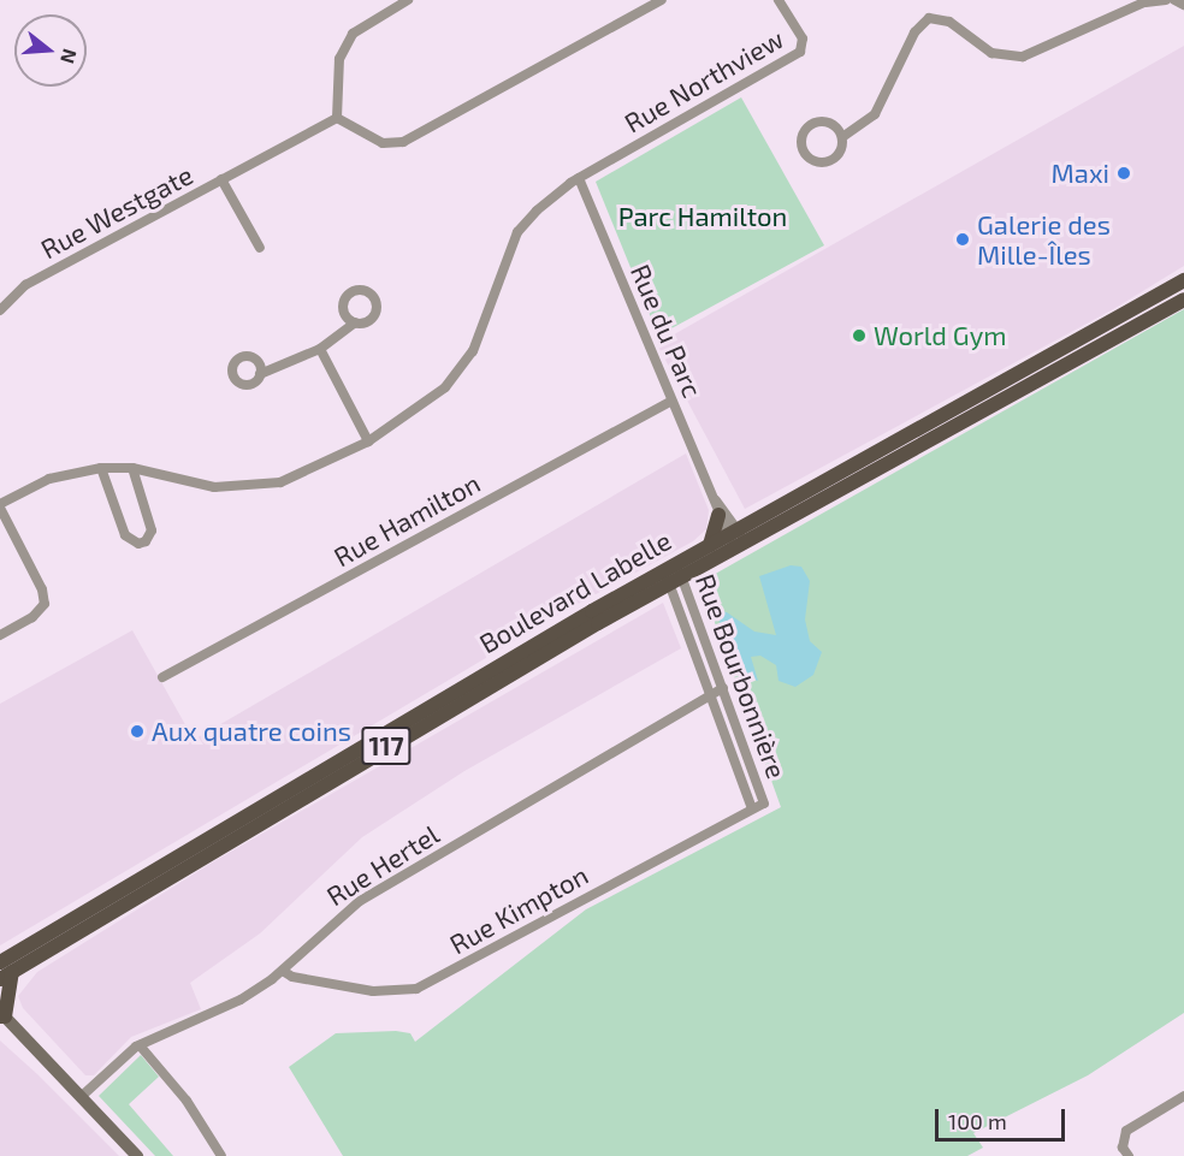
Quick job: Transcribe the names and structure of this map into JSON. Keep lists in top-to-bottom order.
{
  "streets": {
    "main road": ["Boulevard Labelle", "117"],
    "street": [
      "Rue Northview",
      "Rue Westgate",
      "Rue du Parc",
      "Rue Hamilton",
      "Rue Bourbonnière",
      "Rue Hertel",
      "Rue Kimpton"
    ]
  },
  "crossings": [
    ["Rue Northview", "Rue du Parc"],
    ["Rue du Parc", "Rue Hamilton"],
    ["Rue du Parc", "Boulevard Labelle"],
    ["Boulevard Labelle", "Rue Bourbonnière"],
    ["Rue Bourbonnière", "Rue Hertel"],
    ["Rue Bourbonnière", "Rue Kimpton"],
    ["Rue Hertel", "Rue Kimpton"]
  ],
  "parks": ["Parc Hamilton"],
  "places": [
    "Maxi",
    "Galerie des Mille-Îles",
    "World Gym",
    "Aux quatre coins"
  ],
  "scale_bar": "100 m",
  "north": "right"
}
